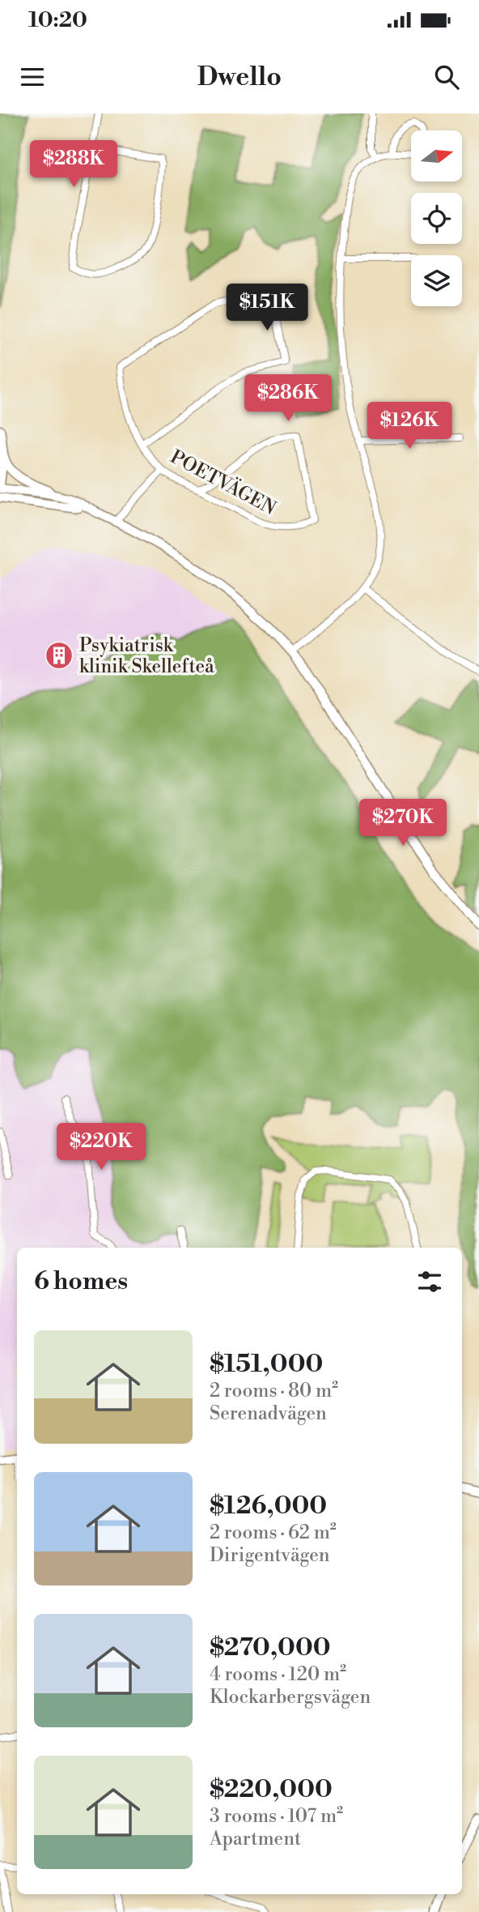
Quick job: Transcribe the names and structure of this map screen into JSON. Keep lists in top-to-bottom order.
{
  "streets": {
    "street": ["POETVÄGEN"]
  },
  "places": {
    "building": ["Psykiatrisk klinik Skellefteå"]
  },
  "north": "right",
  "page": {
    "status": "10:20",
    "header": "Dwello",
    "price": [
      "$288K",
      "$151K",
      "$286K",
      "$126K",
      "$270K",
      "$220K"
    ],
    "heading": "6 homes",
    "list": [
      {
        "name": "$151,000",
        "note": "2 rooms · 80 m² · Serenadvägen"
      },
      {
        "name": "$126,000",
        "note": "2 rooms · 62 m² · Dirigentvägen"
      },
      {
        "name": "$270,000",
        "note": "4 rooms · 120 m² · Klockarbergsvägen"
      },
      {
        "name": "$220,000",
        "note": "3 rooms · 107 m² · Apartment"
      }
    ]
  }
}
